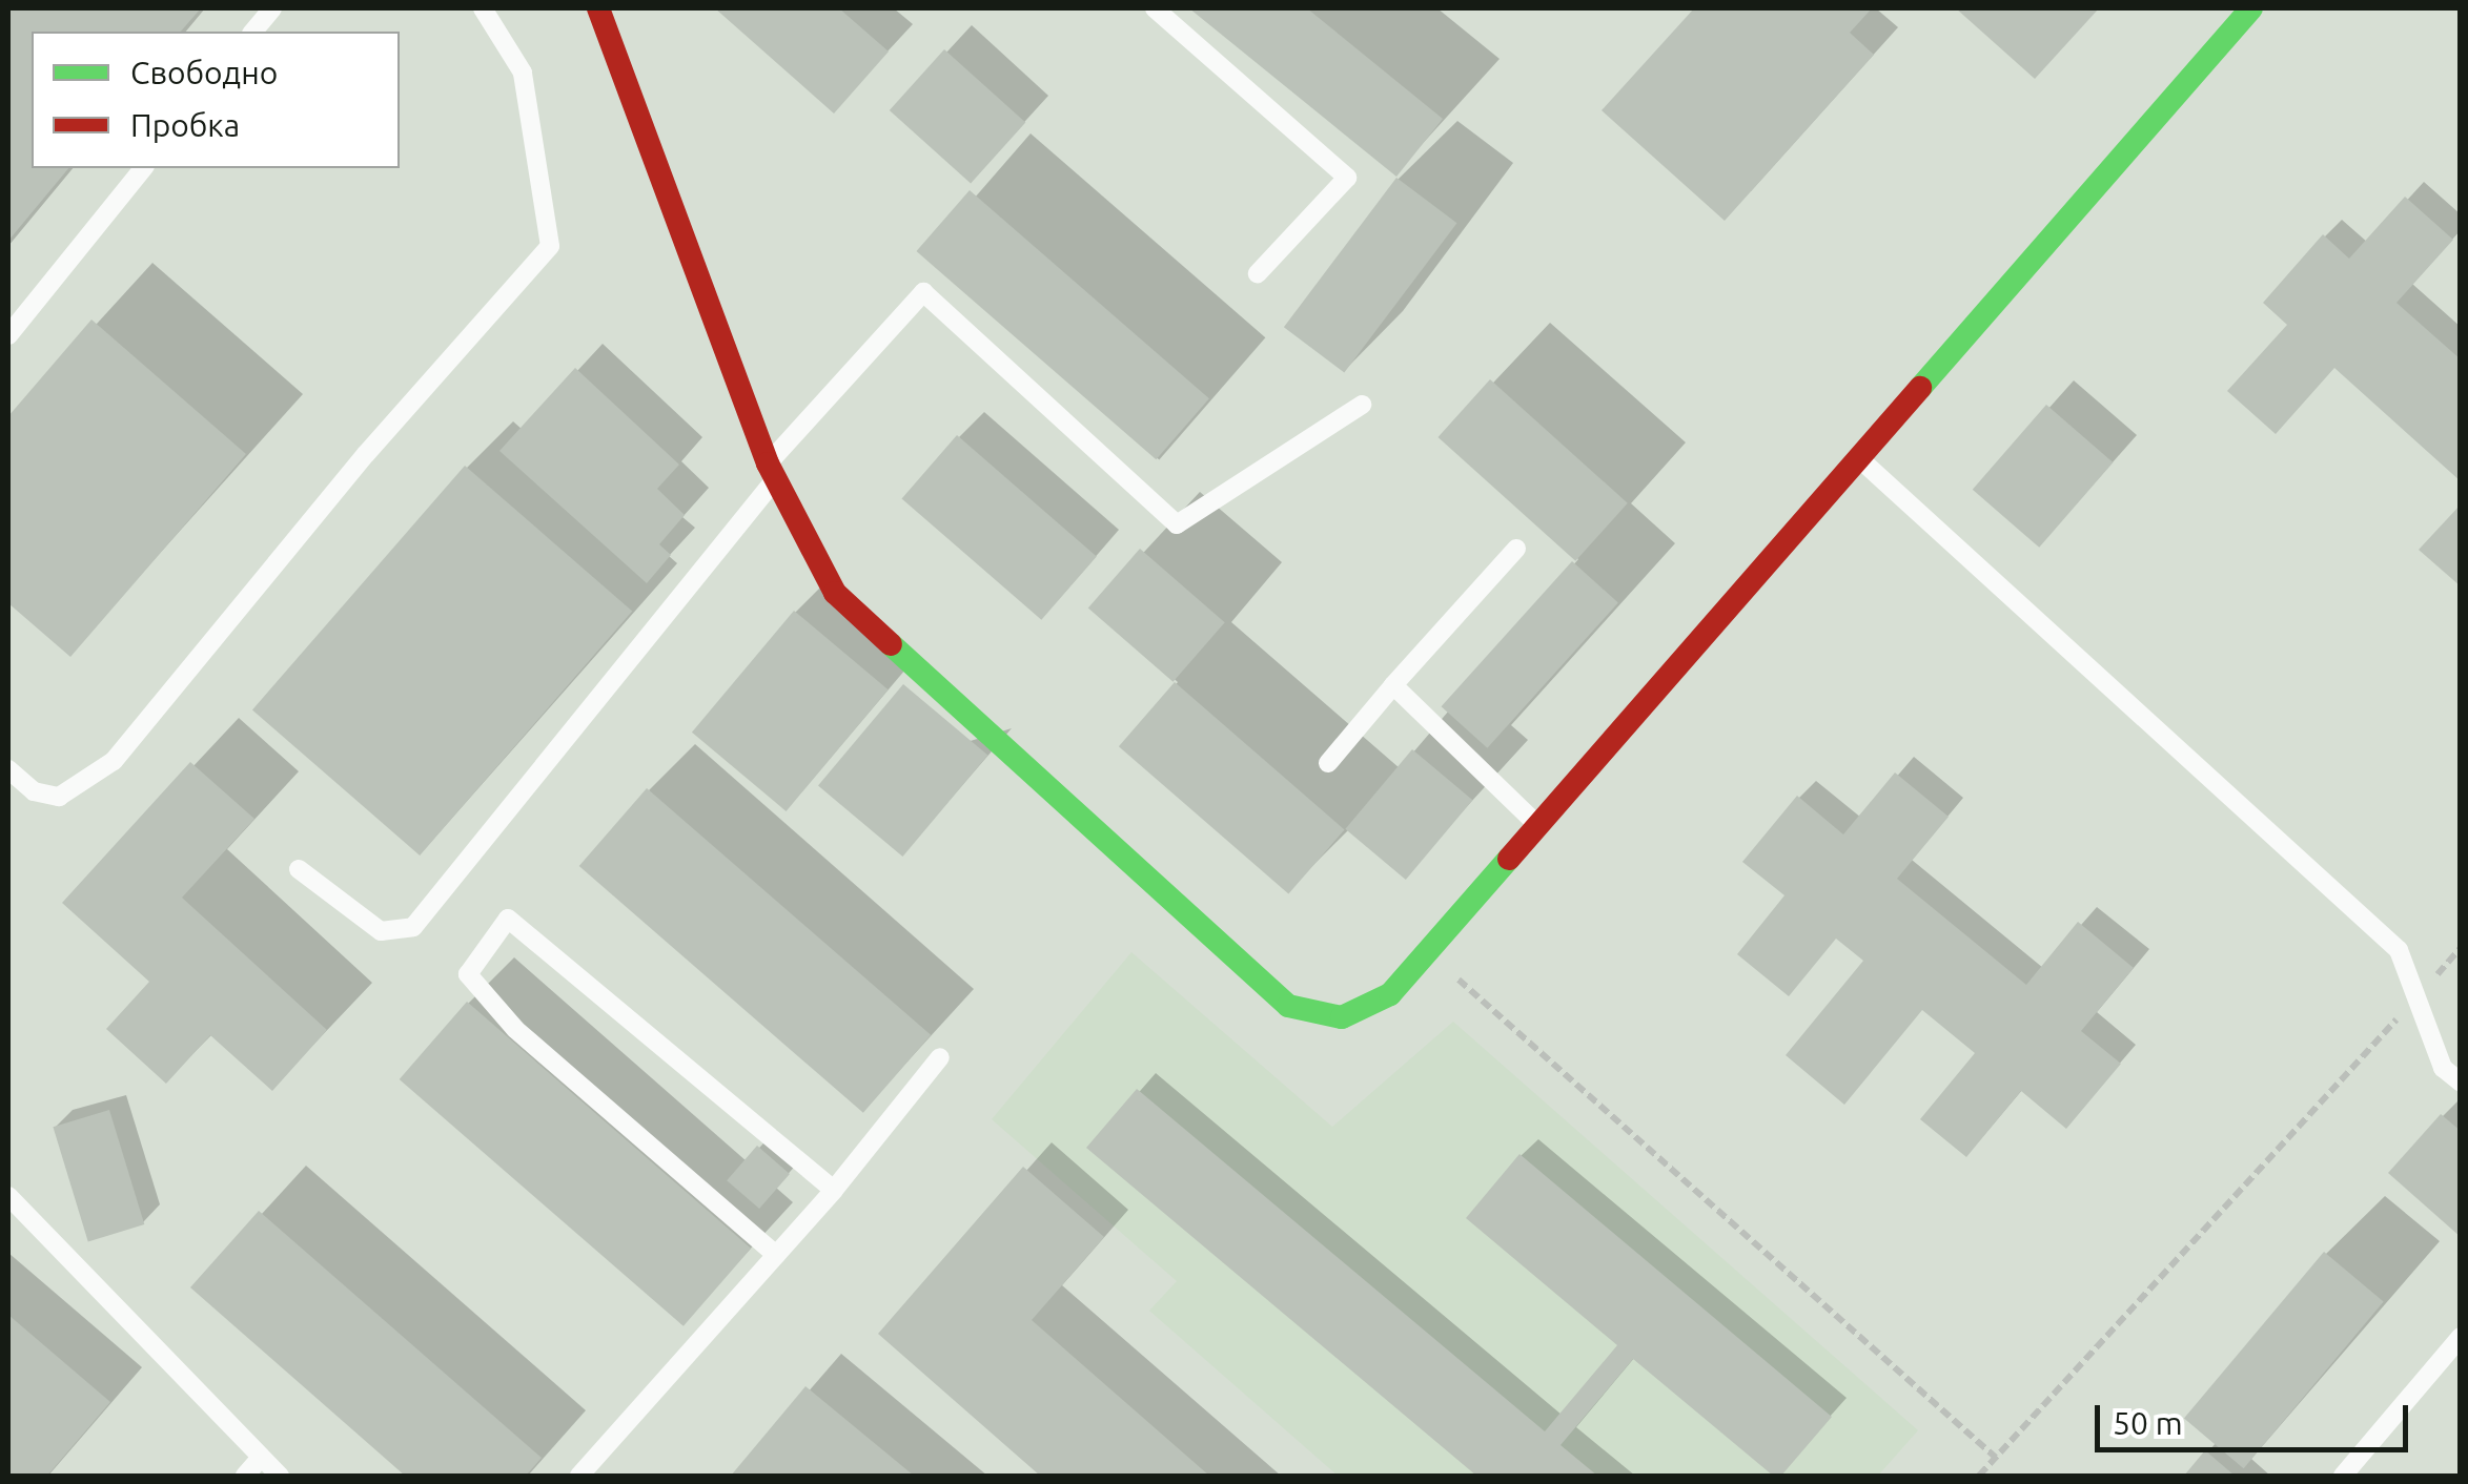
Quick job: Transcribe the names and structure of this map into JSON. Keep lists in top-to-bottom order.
{
  "legend": ["Свободно", "Пробка"],
  "scale_bar": "50 m"
}
